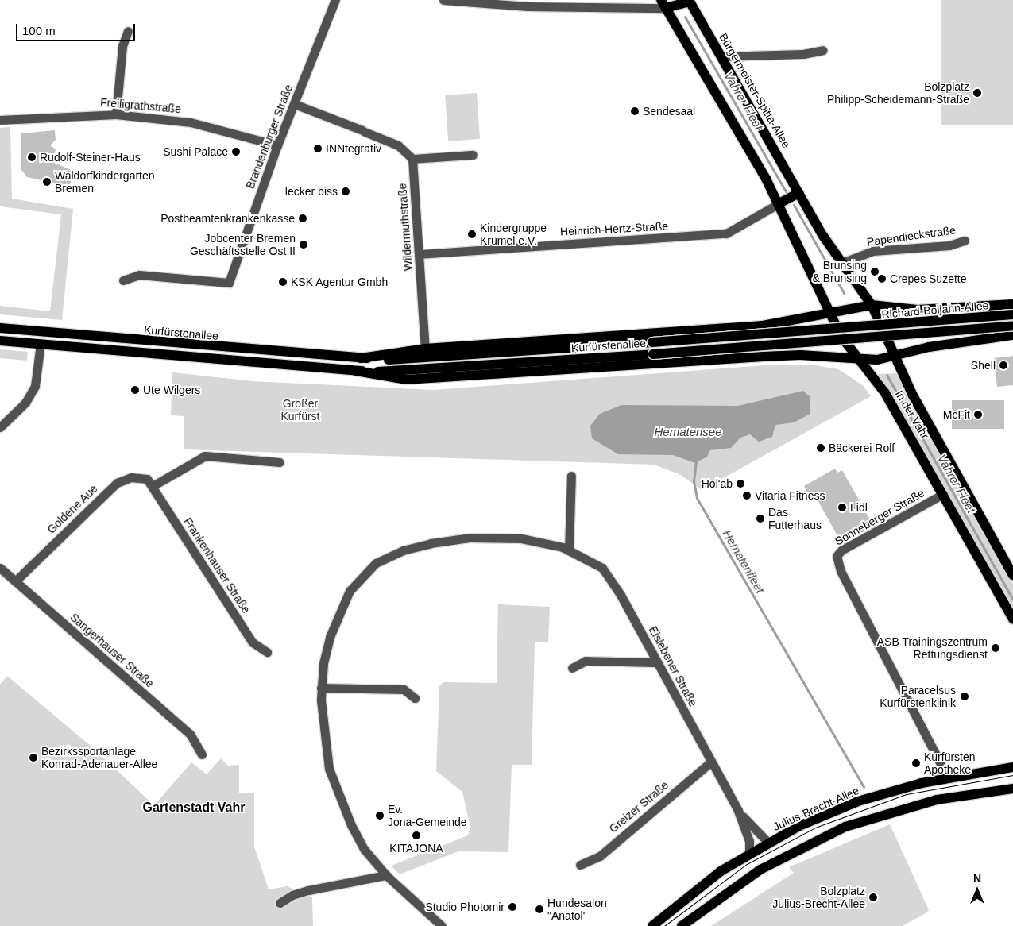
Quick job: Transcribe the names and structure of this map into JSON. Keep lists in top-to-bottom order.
{
  "streets": {
    "main road": [
      "Bürgermeister-Spitta-Allee",
      "Richard-Boljahn-Allee",
      "Kurfürstenallee",
      "In der Vahr",
      "Julius-Brecht-Allee"
    ],
    "street": [
      "Freiligrathstraße",
      "Brandenburger Straße",
      "Wildermuthstraße",
      "Heinrich-Hertz-Straße",
      "Papendieckstraße",
      "Goldene Aue",
      "Sonneberger Straße",
      "Frankenhauser Straße",
      "Sangerhauser Straße",
      "Eislebener Straße",
      "Greizer Straße"
    ]
  },
  "crossings": [
    ["Bürgermeister-Spitta-Allee", "Heinrich-Hertz-Straße"],
    ["Bürgermeister-Spitta-Allee", "Papendieckstraße"],
    ["Bürgermeister-Spitta-Allee", "Richard-Boljahn-Allee"],
    ["Bürgermeister-Spitta-Allee", "Kurfürstenallee"],
    ["Bürgermeister-Spitta-Allee", "In der Vahr"],
    ["Freiligrathstraße", "Brandenburger Straße"],
    ["Wildermuthstraße", "Heinrich-Hertz-Straße"],
    ["Wildermuthstraße", "Kurfürstenallee"],
    ["Richard-Boljahn-Allee", "Kurfürstenallee"],
    ["Richard-Boljahn-Allee", "In der Vahr"],
    ["Kurfürstenallee", "In der Vahr"],
    ["In der Vahr", "Sonneberger Straße"],
    ["Goldene Aue", "Frankenhauser Straße"],
    ["Goldene Aue", "Sangerhauser Straße"],
    ["Sonneberger Straße", "Julius-Brecht-Allee"],
    ["Eislebener Straße", "Greizer Straße"],
    ["Eislebener Straße", "Julius-Brecht-Allee"]
  ],
  "districts": ["Gartenstadt Vahr"],
  "water": ["Vahrer Fleet", "Hematensee", "Hematenfleet"],
  "parks": ["Großer Kurfürst"],
  "places": [
    "Bolzplatz Philipp-Scheidemann-Straße",
    "Sendesaal",
    "INNtegrativ",
    "Sushi Palace",
    "Rudolf-Steiner-Haus",
    "Waldorfkindergarten Bremen",
    "lecker biss",
    "Postbeamtenkrankenkasse",
    "Kindergruppe Krümel e.V.",
    "Jobcenter Bremen Geschäftsstelle Ost II",
    "Brunsing & Brunsing",
    "Crepes Suzette",
    "KSK Agentur Gmbh",
    "Shell",
    "Ute Wilgers",
    "McFit",
    "Bäckerei Rolf",
    "Hol'ab",
    "Vitaria Fitness",
    "Lidl",
    "Das Futterhaus",
    "ASB Trainingszentrum Rettungsdienst",
    "Paracelsus Kurfürstenklinik",
    "Bezirkssportanlage Konrad-Adenauer-Allee",
    "Kurfürsten Apotheke",
    "Ev. Jona-Gemeinde",
    "KITAJONA",
    "Bolzplatz Julius-Brecht-Allee",
    "Studio Photomir",
    "Hundesalon \"Anatol\""
  ],
  "scale_bar": "100 m",
  "north": "top"
}
